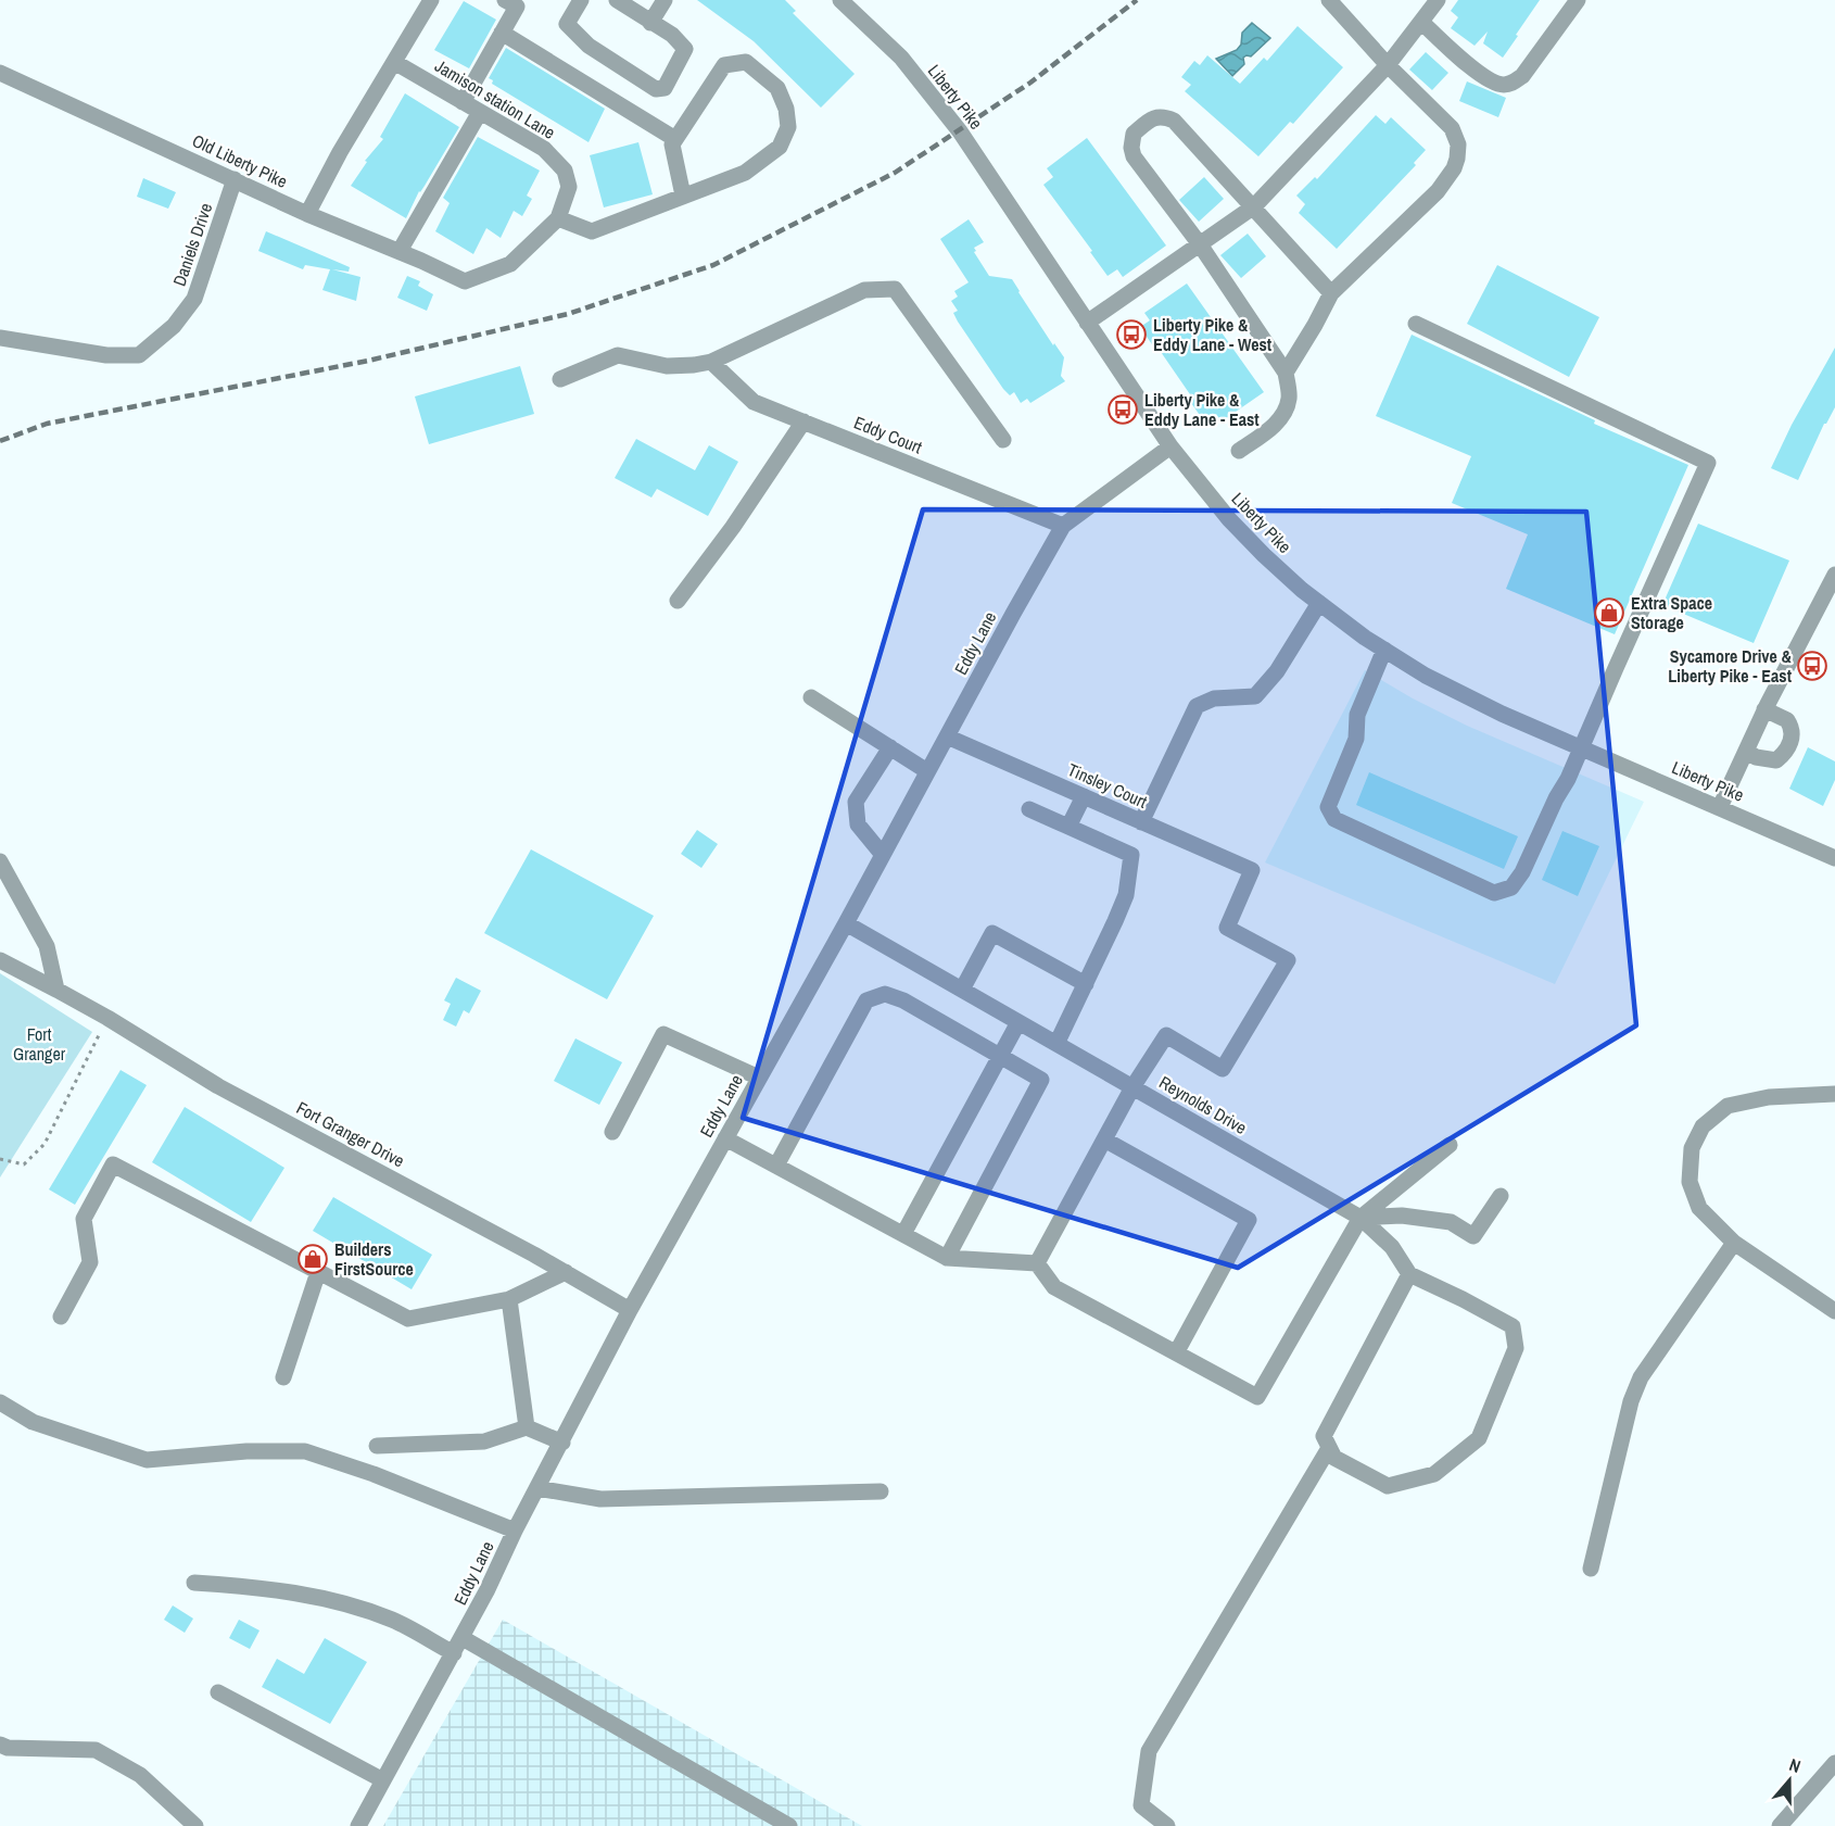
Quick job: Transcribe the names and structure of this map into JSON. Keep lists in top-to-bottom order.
{
  "streets": {
    "street": [
      "Liberty Pike",
      "Jamison station Lane",
      "Old Liberty Pike",
      "Daniels Drive",
      "Eddy Court",
      "Eddy Lane",
      "Tinsley Court",
      "Reynolds Drive",
      "Fort Granger Drive"
    ]
  },
  "crossings": [
    ["Liberty Pike", "Eddy Lane"],
    ["Jamison station Lane", "Old Liberty Pike"],
    ["Old Liberty Pike", "Daniels Drive"],
    ["Eddy Court", "Eddy Lane"],
    ["Eddy Lane", "Tinsley Court"],
    ["Eddy Lane", "Reynolds Drive"],
    ["Eddy Lane", "Fort Granger Drive"],
    ["Tinsley Court", "Reynolds Drive"]
  ],
  "parks": ["Fort Granger"],
  "places": {
    "bus stop": ["Liberty Pike & Eddy Lane - West", "Liberty Pike & Eddy Lane - East", "Sycamore Drive & Liberty Pike - East"],
    "shop": ["Extra Space Storage", "Builders FirstSource"]
  },
  "north": "top"
}
